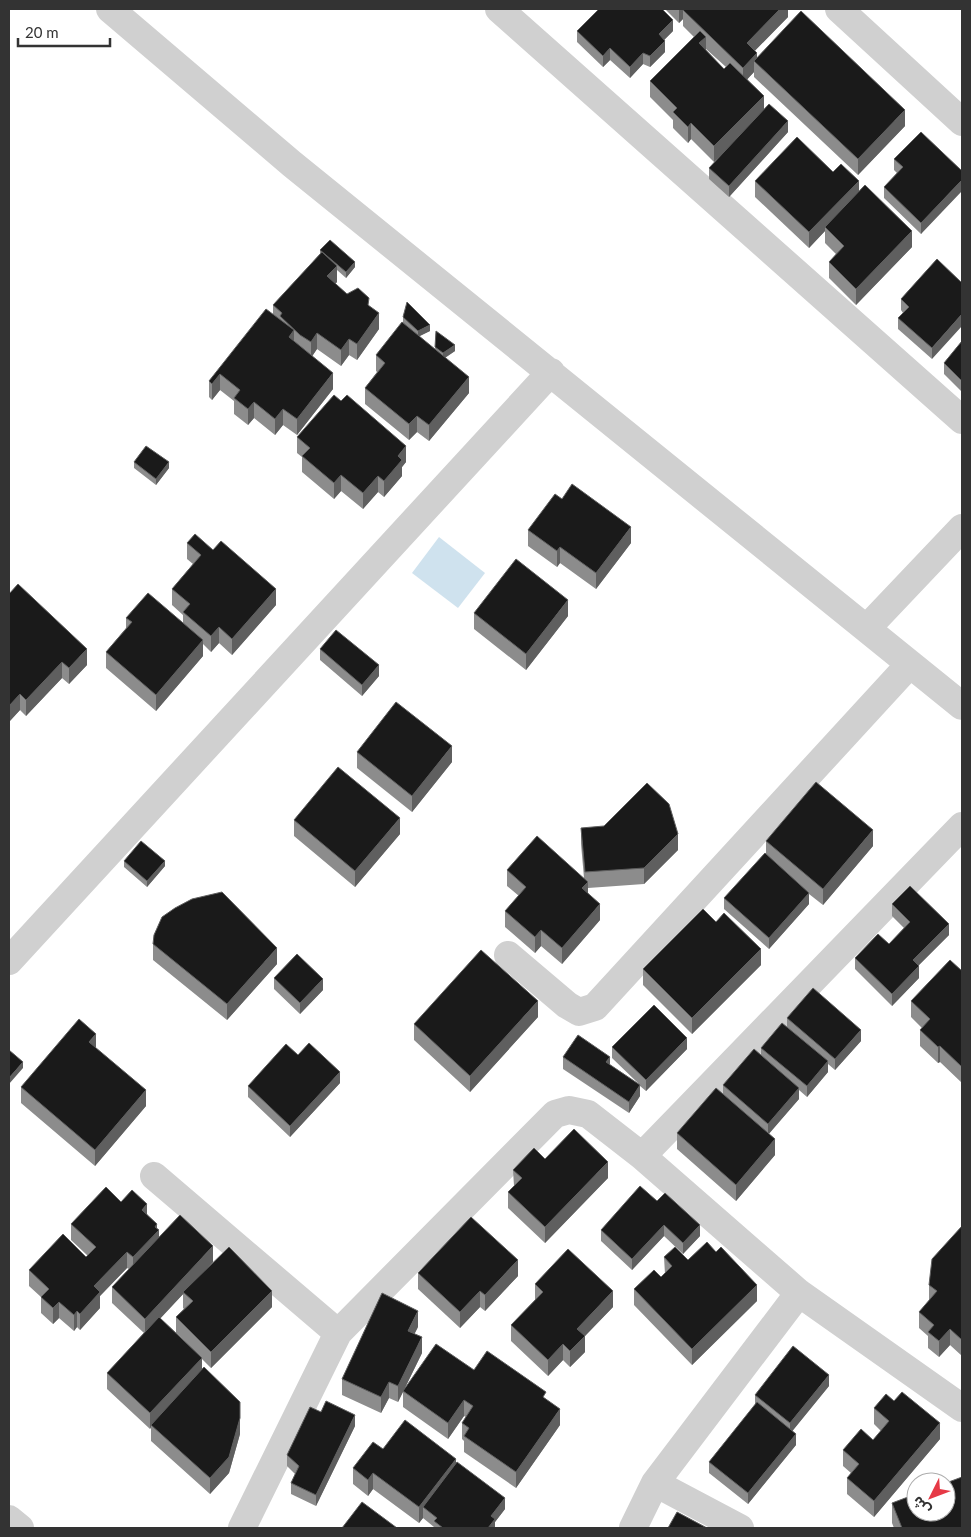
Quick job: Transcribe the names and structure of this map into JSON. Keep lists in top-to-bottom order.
{
  "scale_bar": "20 m",
  "north": "bottom left"
}
